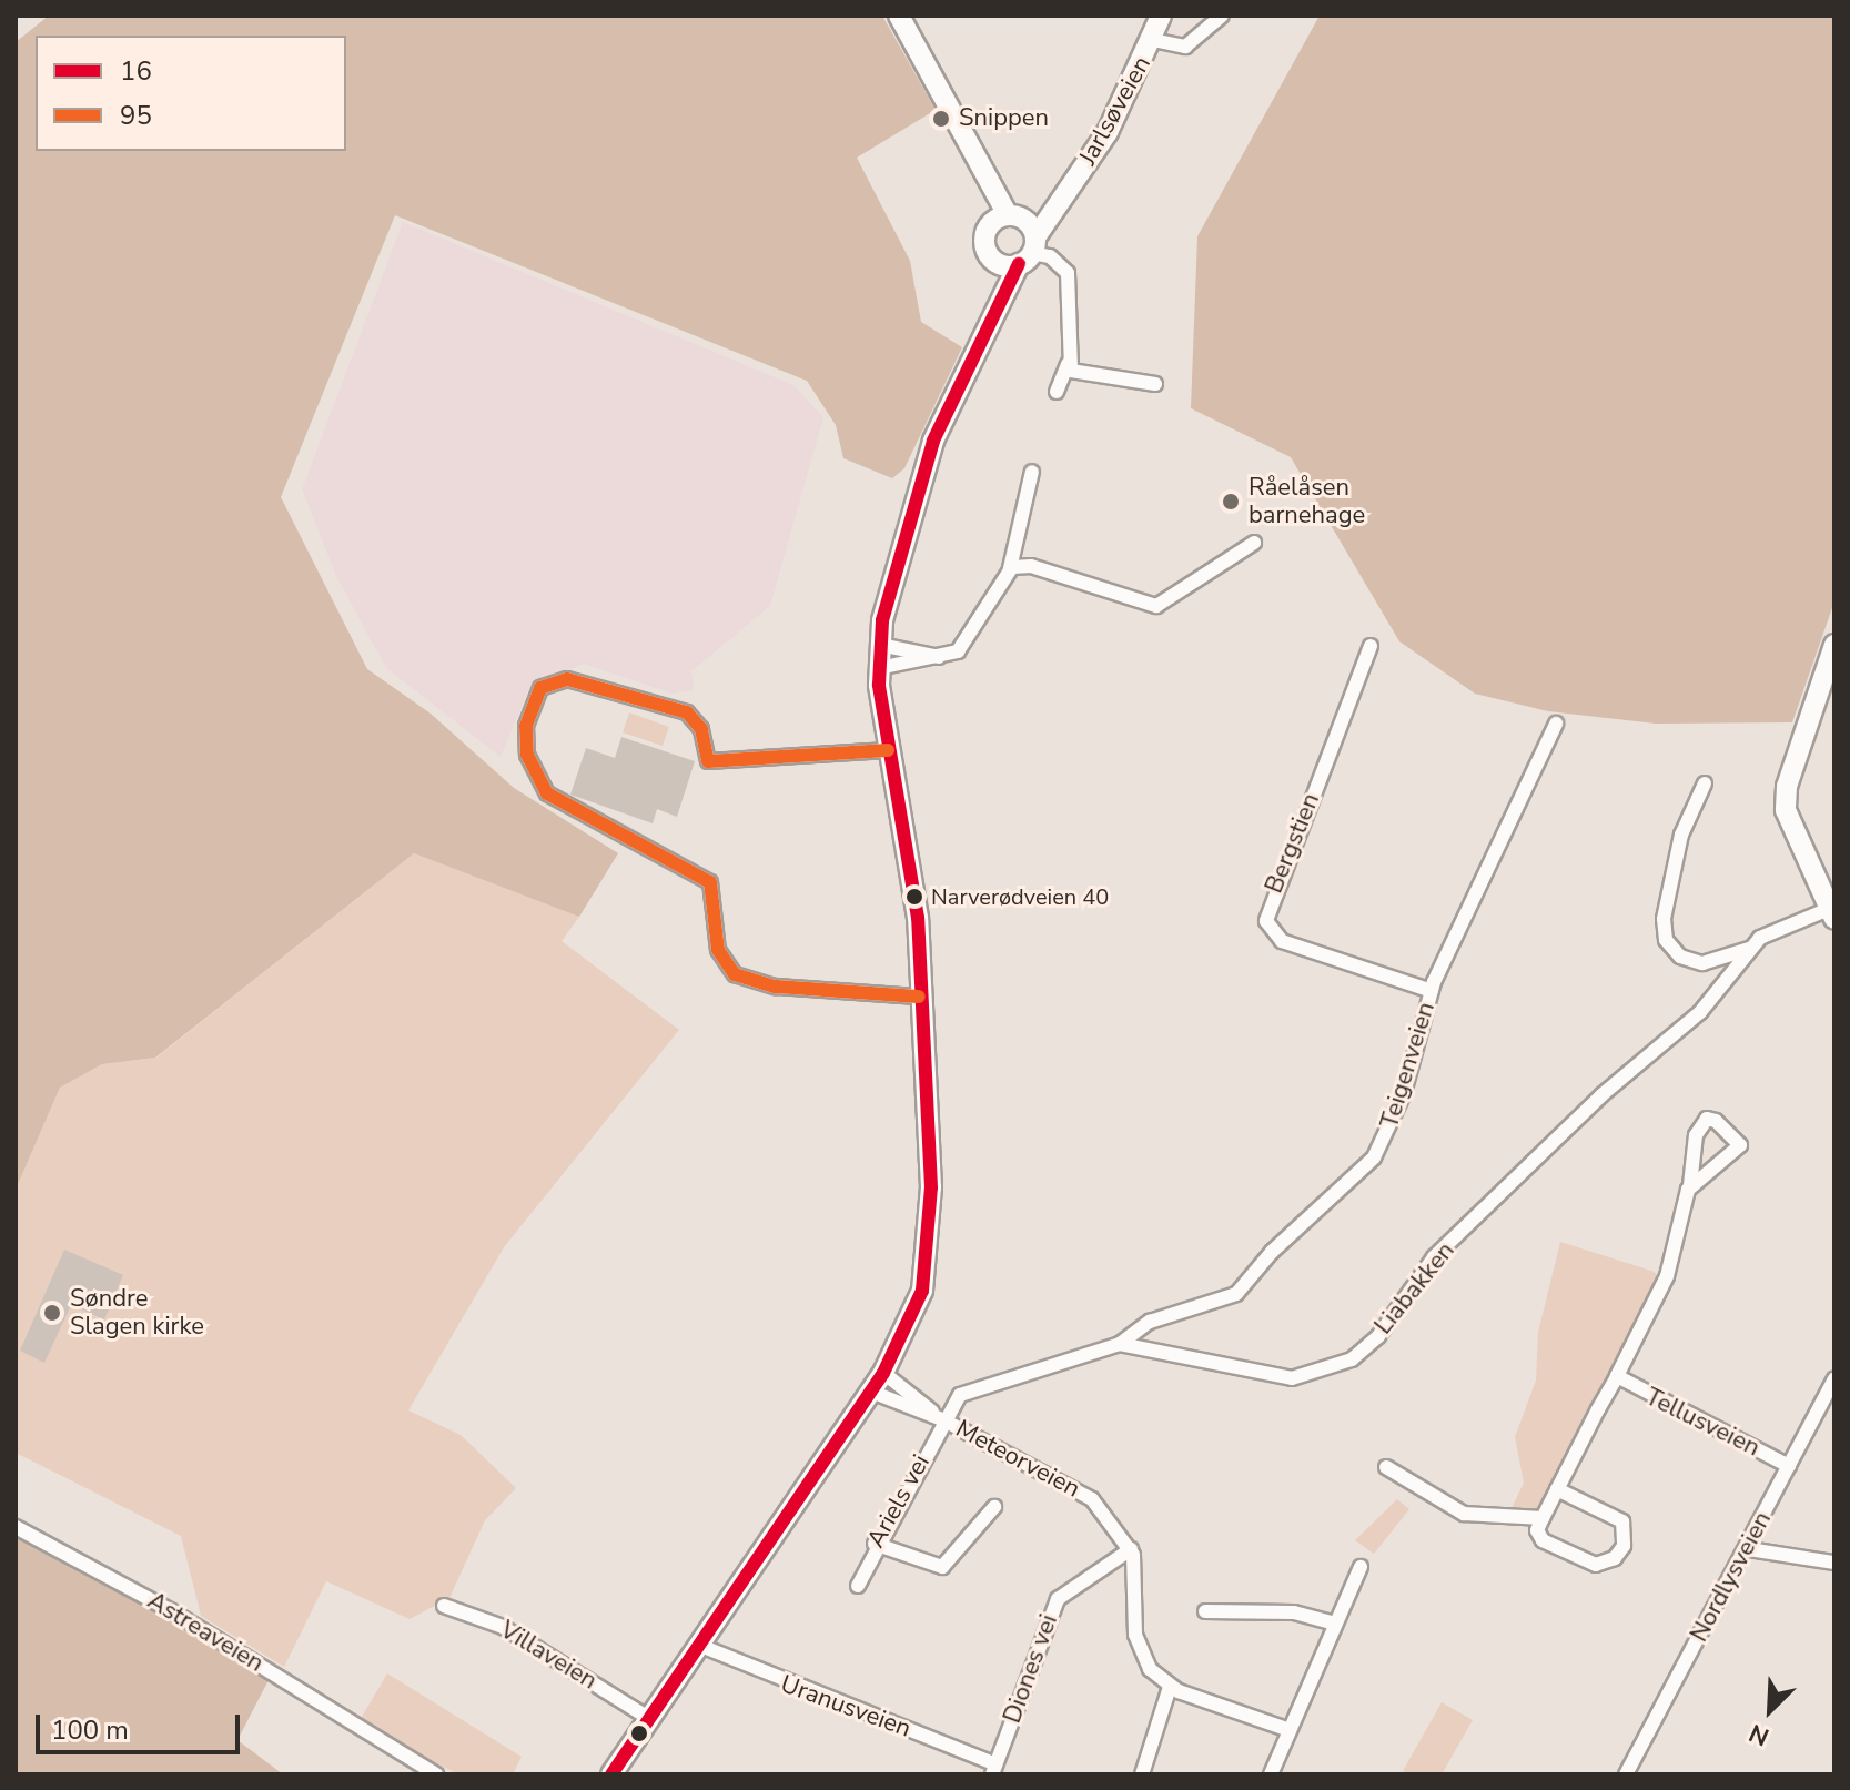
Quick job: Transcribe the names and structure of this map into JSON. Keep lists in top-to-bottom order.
{
  "streets": {
    "main road": ["Jarlsøveien"],
    "street": [
      "Bergstien",
      "Teigenveien",
      "Liabakken",
      "Tellusveien",
      "Meteorveien",
      "Ariels vei",
      "Nordlysveien",
      "Astreaveien",
      "Villaveien",
      "Diones vei",
      "Uranusveien"
    ]
  },
  "crossings": [
    ["Jarlsøveien", "Villaveien"],
    ["Jarlsøveien", "Uranusveien"],
    ["Bergstien", "Teigenveien"],
    ["Teigenveien", "Liabakken"],
    ["Liabakken", "Meteorveien"],
    ["Liabakken", "Ariels vei"],
    ["Tellusveien", "Nordlysveien"],
    ["Meteorveien", "Ariels vei"],
    ["Meteorveien", "Diones vei"],
    ["Diones vei", "Uranusveien"]
  ],
  "places": [
    "Snippen",
    "Råelåsen barnehage",
    "Narverødveien 40",
    "Søndre Slagen kirke"
  ],
  "lines": ["transit line 16", "transit line 95"],
  "legend": ["16", "95"],
  "scale_bar": "100 m",
  "north": "bottom left"
}
